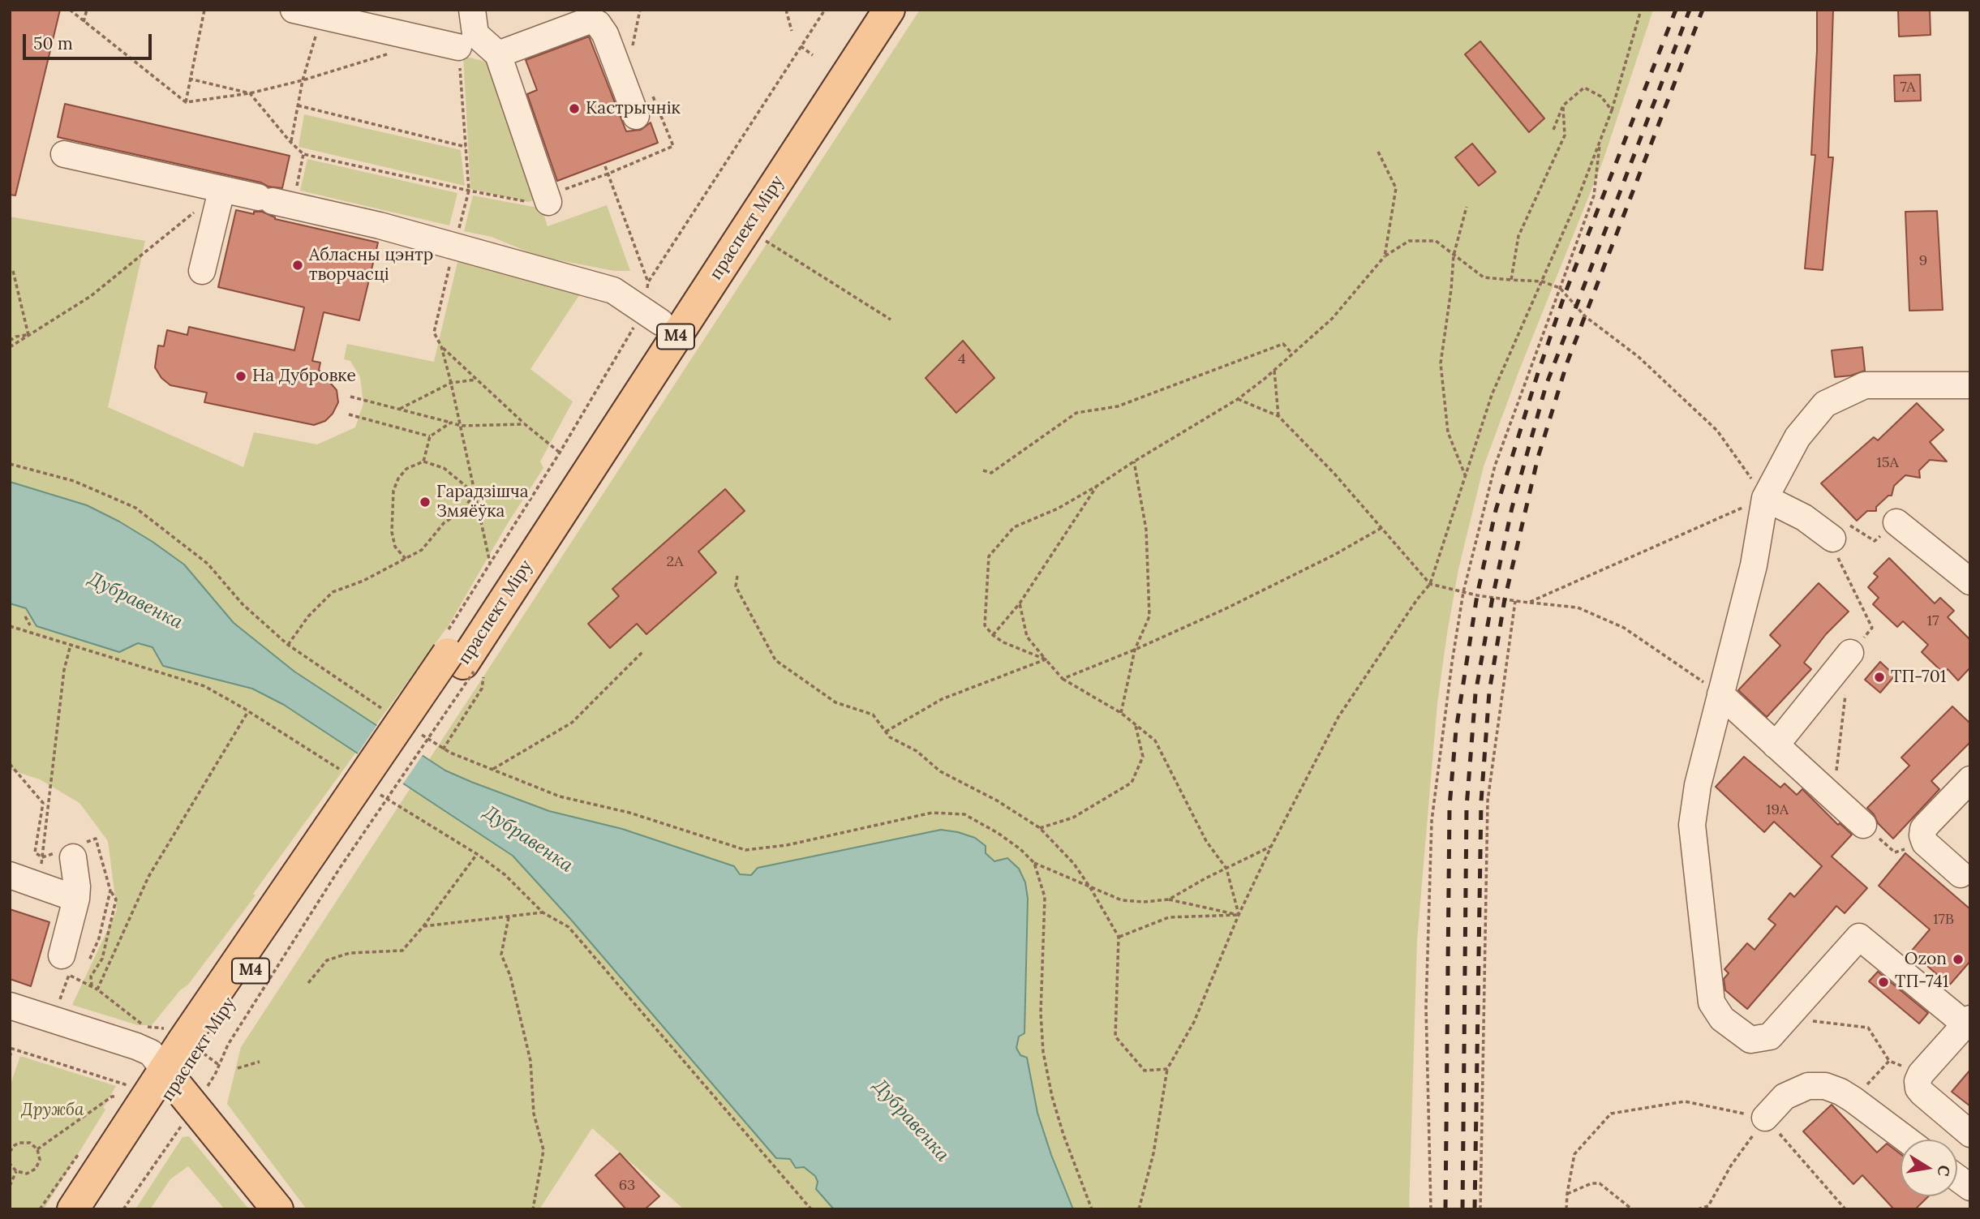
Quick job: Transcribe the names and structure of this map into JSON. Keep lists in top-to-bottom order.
{
  "streets": {
    "main road": ["праспект Міру", "М4"]
  },
  "water": ["Дубравенка"],
  "parks": ["Дружба"],
  "places": [
    "Кастрычнік",
    "Абласны цэнтр творчасці",
    "На Дубровке",
    "Гарадзішча Змяёўка",
    "ТП-701",
    "Ozon",
    "ТП-741"
  ],
  "house_numbers": [
    "7А",
    "9",
    "4",
    "15А",
    "2А",
    "17",
    "19А",
    "17В",
    "63"
  ],
  "scale_bar": "50 m",
  "north": "right"
}
